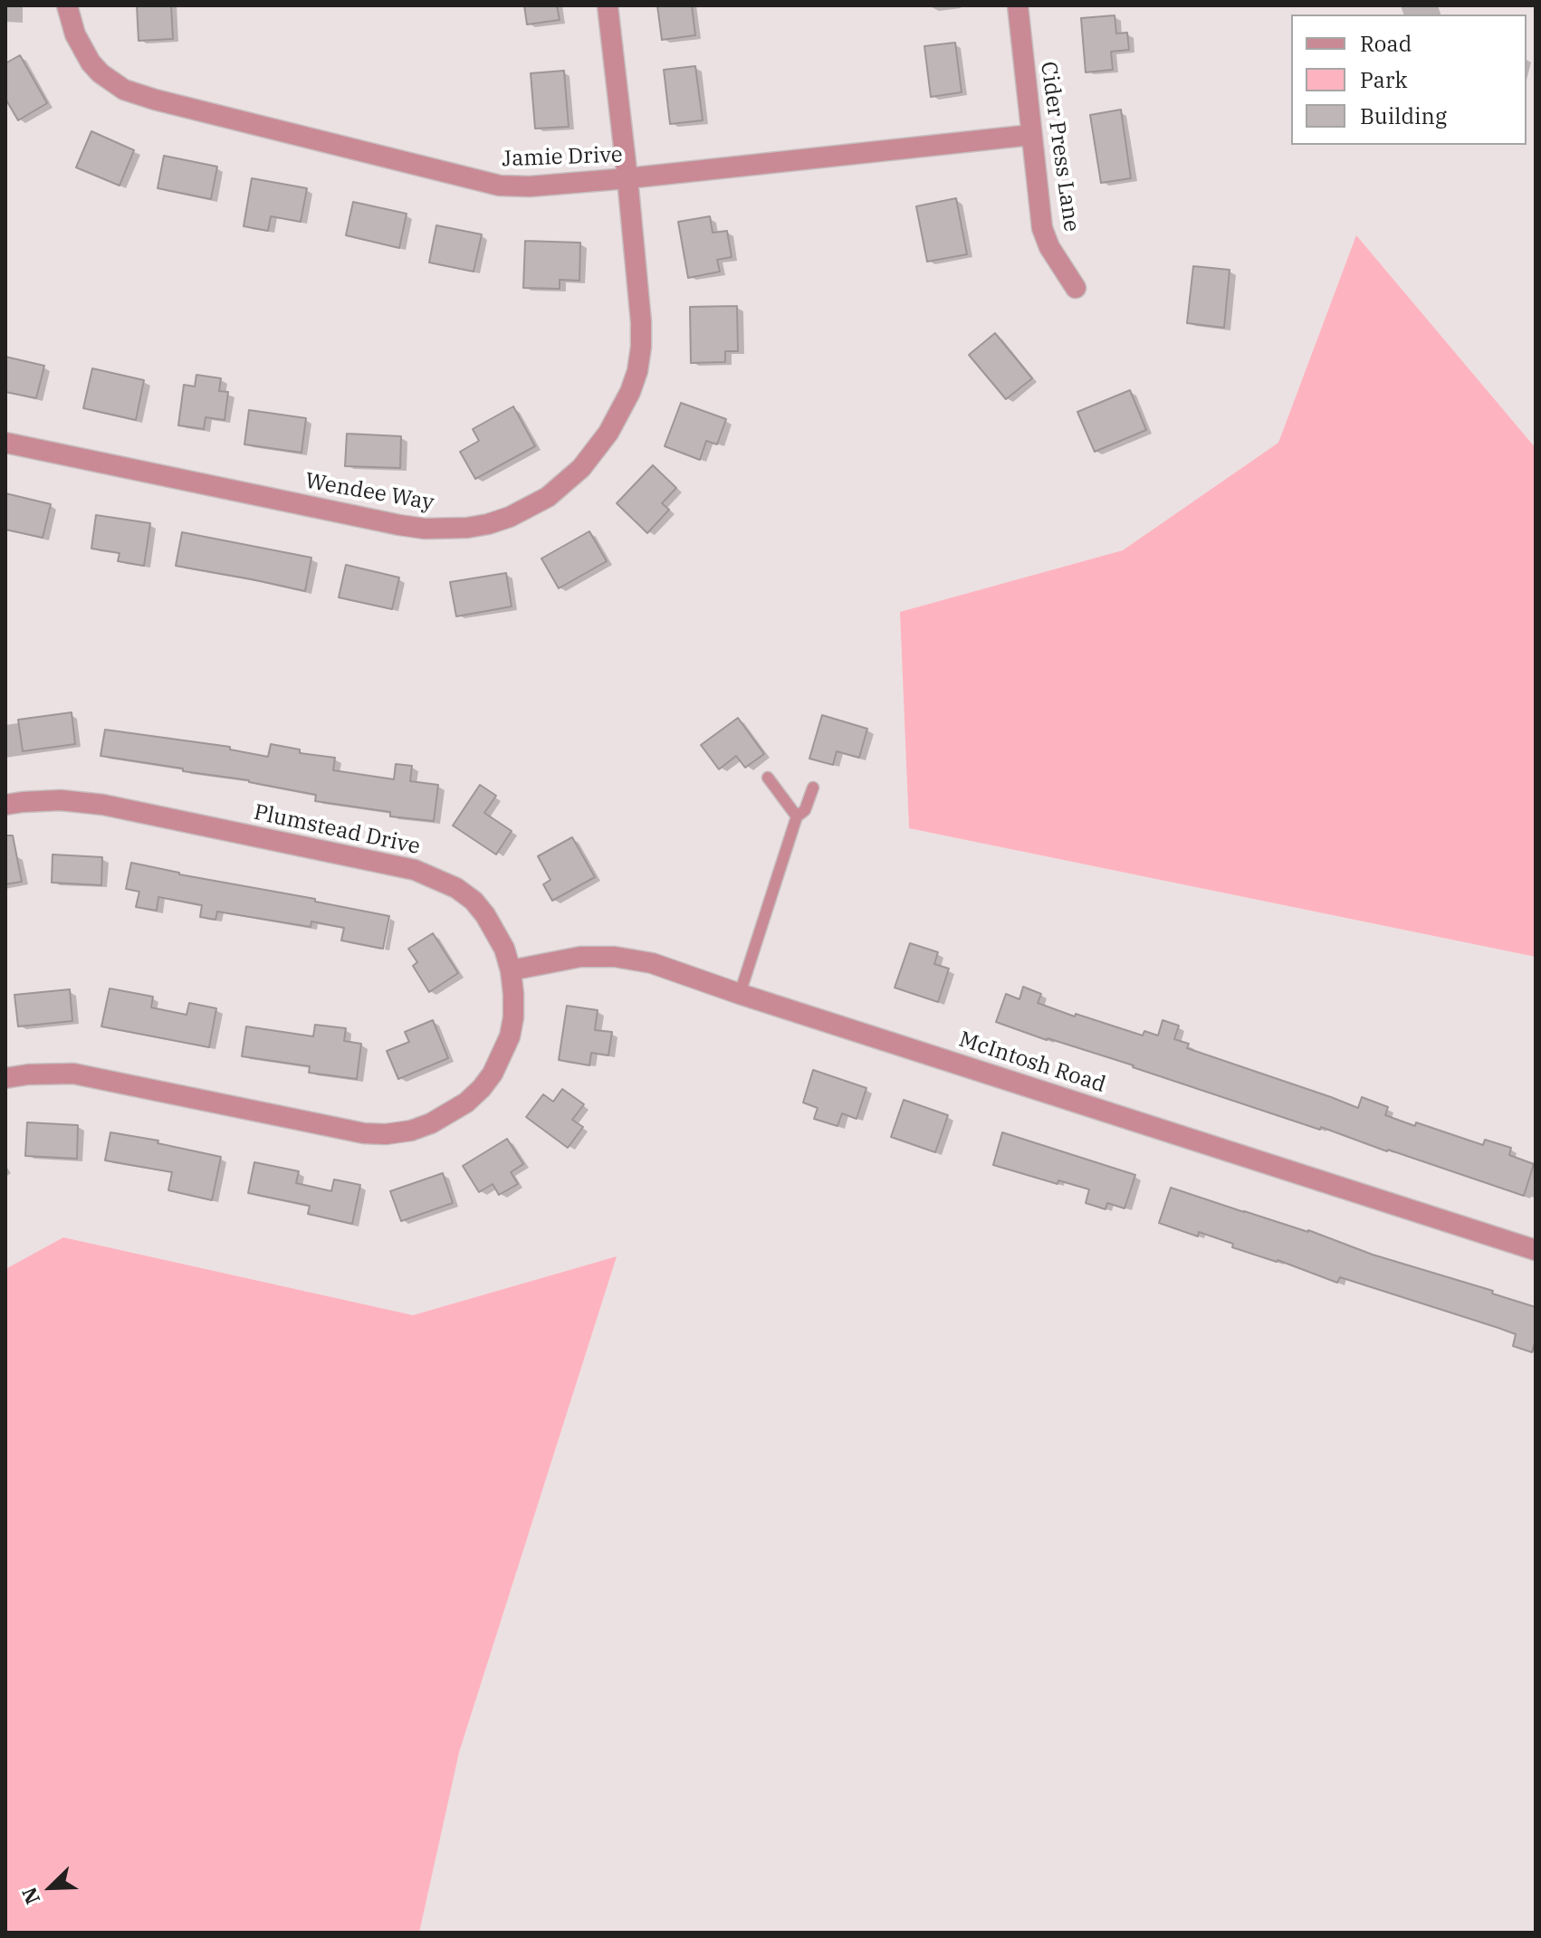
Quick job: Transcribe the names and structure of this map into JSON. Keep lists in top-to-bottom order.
{
  "streets": {
    "street": [
      "Cider Press Lane",
      "Jamie Drive",
      "Wendee Way",
      "Plumstead Drive",
      "McIntosh Road"
    ]
  },
  "crossings": [
    ["Cider Press Lane", "Jamie Drive"],
    ["Jamie Drive", "Wendee Way"],
    ["Plumstead Drive", "McIntosh Road"]
  ],
  "legend": ["Road", "Park", "Building"],
  "north": "bottom left"
}
